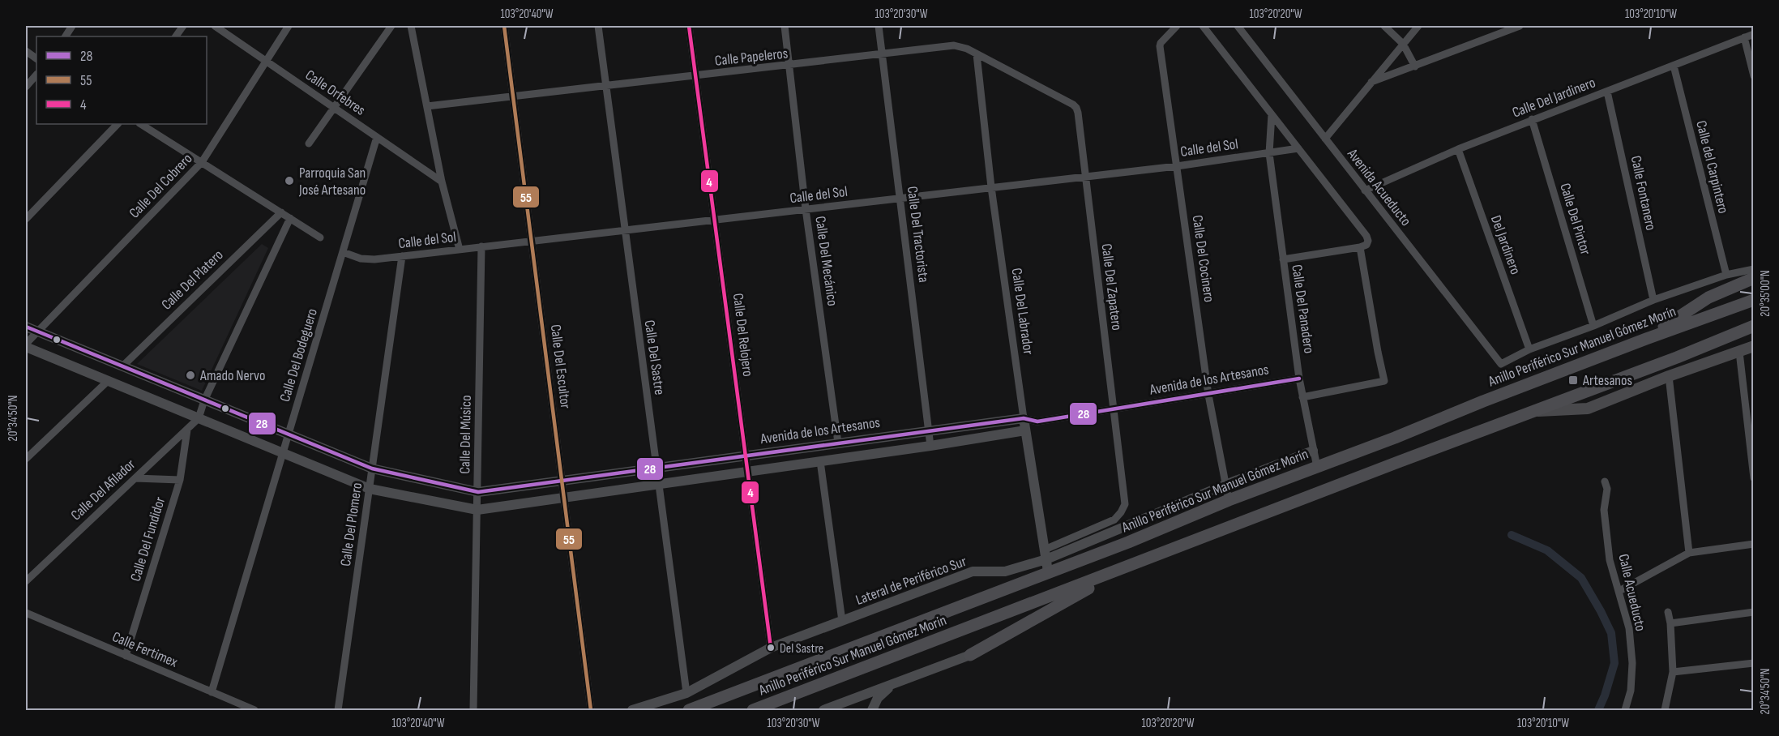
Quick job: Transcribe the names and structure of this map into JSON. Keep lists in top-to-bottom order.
{
  "streets": {
    "highway": ["Anillo Periférico Sur Manuel Gómez Morín"],
    "street": [
      "Calle Papeleros",
      "Calle Orfebres",
      "Calle Del Jardinero",
      "Calle del Sol",
      "Calle del Carpintero",
      "Calle Del Cobrero",
      "Avenida Acueducto",
      "Calle Fontanero",
      "Calle Del Pintor",
      "Calle Del Tractorista",
      "Del Jardinero",
      "Calle Del Cocinero",
      "Calle Del Mecánico",
      "Calle Del Platero",
      "Calle Del Zapatero",
      "Calle Del Panadero",
      "Calle Del Labrador",
      "Calle Del Relojero",
      "Calle Del Bodeguero",
      "Calle Del Sastre",
      "Calle Del Escultor",
      "Avenida de los Artesanos",
      "Calle Del Músico",
      "Calle Del Afilador",
      "Calle Del Plomero",
      "Calle Del Fundidor",
      "Lateral de Periférico Sur",
      "Calle Acueducto",
      "Calle Fertimex"
    ]
  },
  "crossings": [
    ["Calle Papeleros", "Calle Del Tractorista"],
    ["Calle Papeleros", "Calle Del Mecánico"],
    ["Calle Papeleros", "Calle Del Zapatero"],
    ["Calle Papeleros", "Calle Del Relojero"],
    ["Calle Papeleros", "Calle Del Sastre"],
    ["Calle Papeleros", "Calle Del Escultor"],
    ["Calle Orfebres", "Calle Del Cobrero"],
    ["Calle Orfebres", "Calle Del Bodeguero"],
    ["Calle Del Jardinero", "Calle del Carpintero"],
    ["Calle Del Jardinero", "Avenida Acueducto"],
    ["Calle Del Jardinero", "Calle Fontanero"],
    ["Calle Del Jardinero", "Calle Del Pintor"],
    ["Calle Del Jardinero", "Del Jardinero"],
    ["Calle del Sol", "Calle Del Tractorista"],
    ["Calle del Sol", "Calle Del Cocinero"],
    ["Calle del Sol", "Calle Del Mecánico"],
    ["Calle del Sol", "Calle Del Zapatero"],
    ["Calle del Sol", "Calle Del Panadero"],
    ["Calle del Sol", "Calle Del Labrador"],
    ["Calle del Sol", "Calle Del Relojero"],
    ["Calle del Sol", "Calle Del Bodeguero"],
    ["Calle del Sol", "Calle Del Sastre"],
    ["Calle del Sol", "Calle Del Escultor"],
    ["Calle del Sol", "Calle Del Músico"],
    ["Calle del Sol", "Calle Del Plomero"],
    ["Calle Del Cobrero", "Avenida de los Artesanos"],
    ["Avenida Acueducto", "Del Jardinero"],
    ["Calle Del Tractorista", "Avenida de los Artesanos"],
    ["Calle Del Cocinero", "Anillo Periférico Sur Manuel Gómez Morín"],
    ["Calle Del Cocinero", "Avenida de los Artesanos"],
    ["Calle Del Cocinero", "Lateral de Periférico Sur"],
    ["Calle Del Mecánico", "Avenida de los Artesanos"],
    ["Calle Del Platero", "Avenida de los Artesanos"],
    ["Calle Del Zapatero", "Calle Del Labrador"],
    ["Calle Del Zapatero", "Avenida de los Artesanos"],
    ["Calle Del Zapatero", "Lateral de Periférico Sur"],
    ["Calle Del Panadero", "Anillo Periférico Sur Manuel Gómez Morín"],
    ["Calle Del Panadero", "Avenida de los Artesanos"],
    ["Calle Del Panadero", "Lateral de Periférico Sur"],
    ["Calle Del Labrador", "Anillo Periférico Sur Manuel Gómez Morín"],
    ["Calle Del Labrador", "Avenida de los Artesanos"],
    ["Calle Del Labrador", "Lateral de Periférico Sur"],
    ["Calle Del Relojero", "Avenida de los Artesanos"],
    ["Calle Del Relojero", "Lateral de Periférico Sur"],
    ["Calle Del Bodeguero", "Avenida de los Artesanos"],
    ["Calle Del Bodeguero", "Calle Fertimex"],
    ["Calle Del Sastre", "Avenida de los Artesanos"],
    ["Calle Del Sastre", "Lateral de Periférico Sur"],
    ["Calle Del Escultor", "Avenida de los Artesanos"],
    ["Avenida de los Artesanos", "Calle Del Músico"],
    ["Avenida de los Artesanos", "Calle Del Afilador"],
    ["Avenida de los Artesanos", "Calle Del Plomero"],
    ["Calle Del Afilador", "Calle Del Fundidor"],
    ["Calle Del Fundidor", "Calle Fertimex"]
  ],
  "places": {
    "other": ["Parroquia San José Artesano", "Amado Nervo", "Del Sastre"],
    "transit": ["Artesanos"]
  },
  "lines": ["transit line 55", "transit line 4", "transit line 28"],
  "legend": ["28", "55", "4"],
  "coordinates": [
    "103°20'40\"W",
    "103°20'30\"W",
    "103°20'20\"W",
    "103°20'10\"W",
    "20°35'00\"N",
    "20°34'50\"N"
  ]
}
